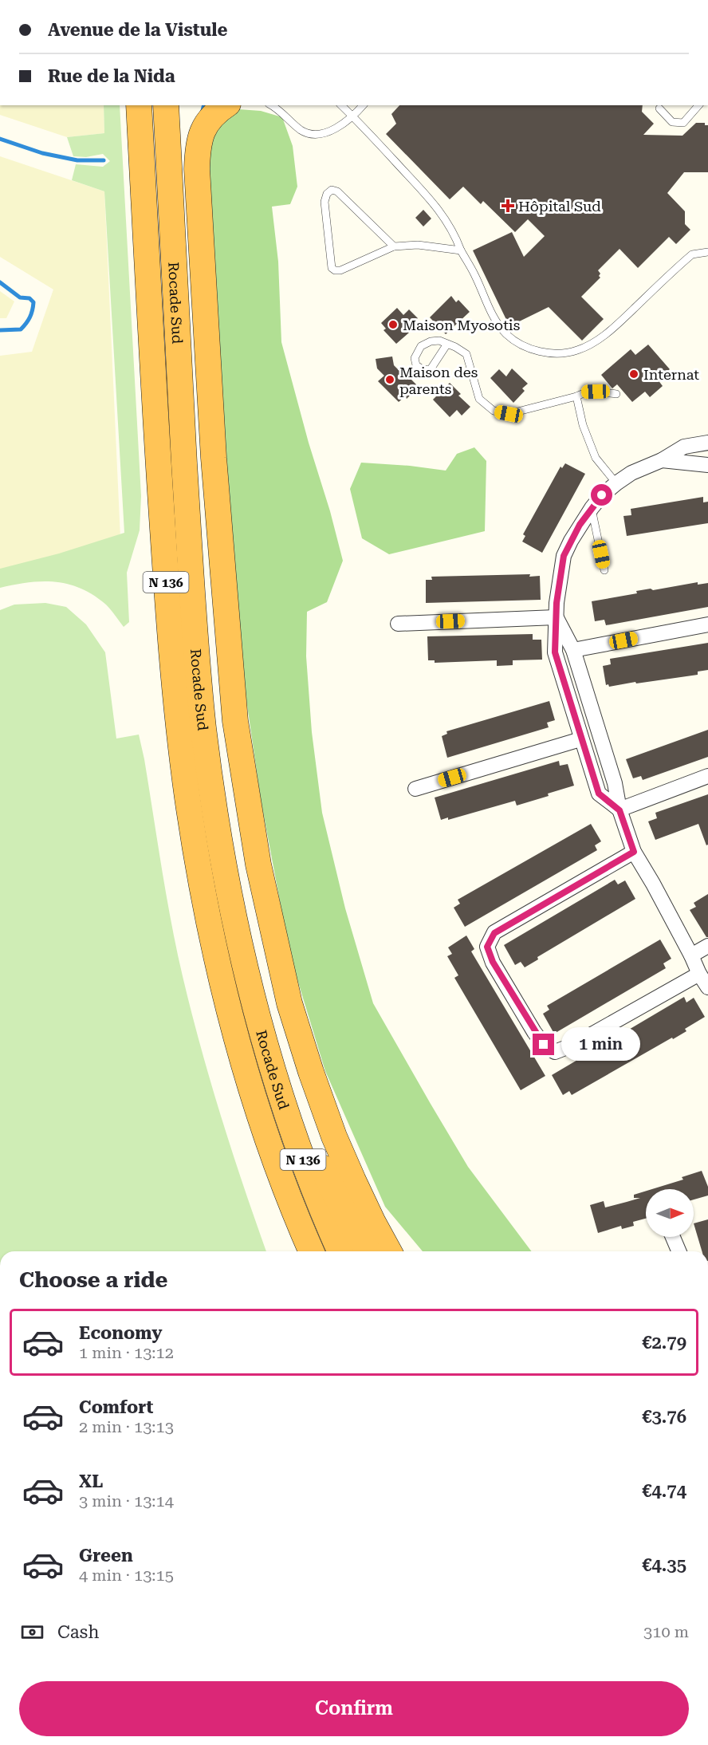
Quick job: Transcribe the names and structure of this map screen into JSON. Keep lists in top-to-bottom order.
{
  "streets": {
    "highway": ["Rocade Sud", "N 136"]
  },
  "places": {
    "health": ["Hôpital Sud"],
    "other": ["Maison Myosotis", "Internat", "Maison des parents"]
  },
  "north": "right",
  "page": {
    "banner": ["Avenue de la Vistule", "Rue de la Nida"],
    "bubble": "1 min",
    "heading": "Choose a ride",
    "list": [
      {
        "name": "Economy",
        "note": "1 min · 13:12",
        "value": "€2.79"
      },
      {
        "name": "Comfort",
        "note": "2 min · 13:13",
        "value": "€3.76"
      },
      {
        "name": "XL",
        "note": "3 min · 13:14",
        "value": "€4.74"
      },
      {
        "name": "Green",
        "note": "4 min · 13:15",
        "value": "€4.35"
      }
    ],
    "pay": ["Cash", "310 m"],
    "buttons": "Confirm"
  }
}
